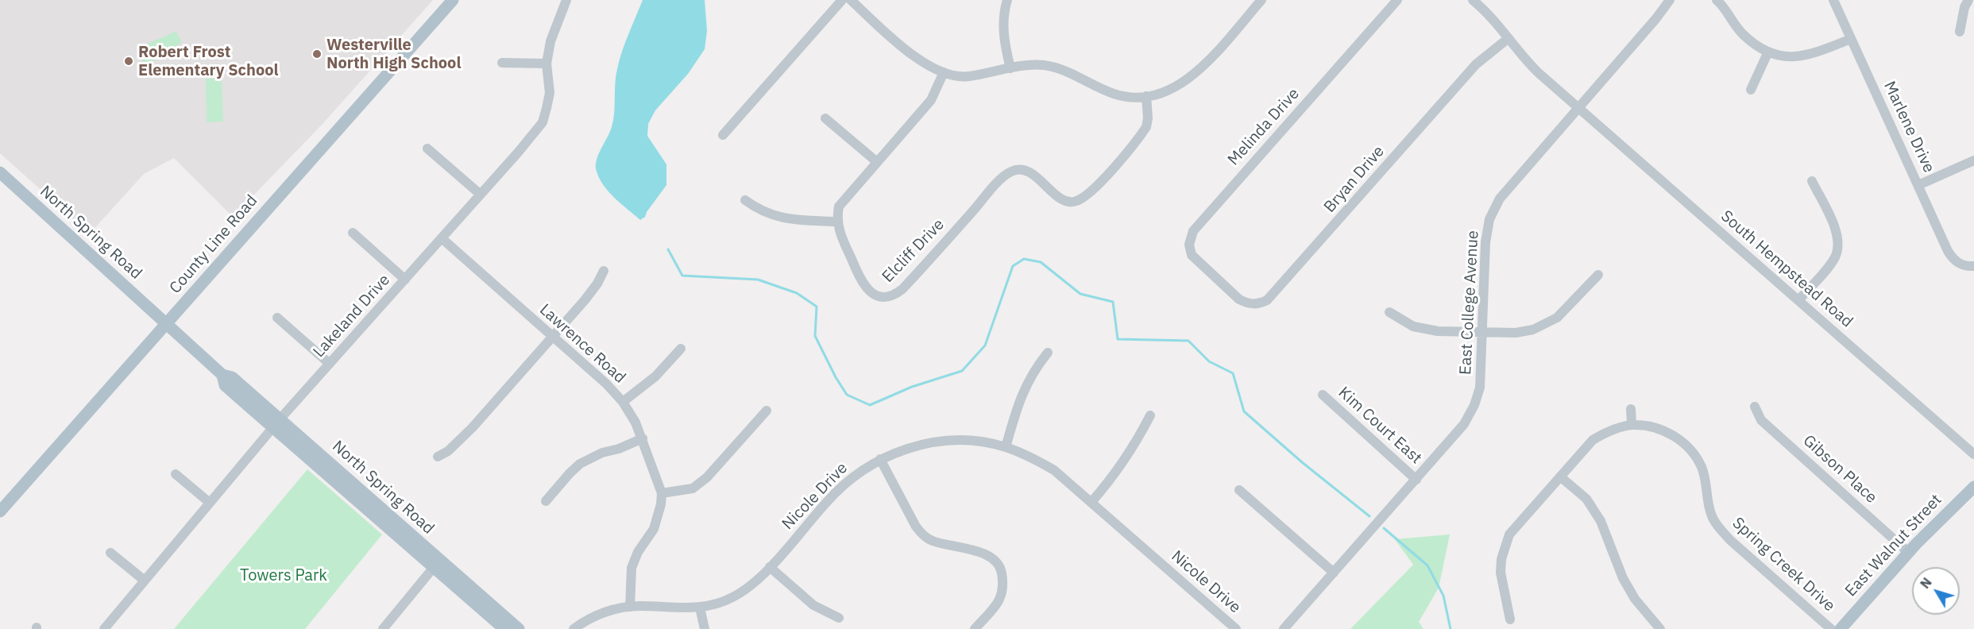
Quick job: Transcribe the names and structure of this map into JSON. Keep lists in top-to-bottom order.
{
  "streets": {
    "main road": ["North Spring Road", "County Line Road", "East Walnut Street"],
    "street": [
      "Melinda Drive",
      "Marlene Drive",
      "Bryan Drive",
      "Elcliff Drive",
      "South Hempstead Road",
      "East College Avenue",
      "Lakeland Drive",
      "Lawrence Road",
      "Kim Court East",
      "Gibson Place",
      "Nicole Drive",
      "Spring Creek Drive"
    ]
  },
  "crossings": [
    ["Melinda Drive", "Bryan Drive"],
    ["Bryan Drive", "South Hempstead Road"],
    ["North Spring Road", "County Line Road"],
    ["North Spring Road", "Lakeland Drive"],
    ["South Hempstead Road", "East College Avenue"],
    ["East College Avenue", "Kim Court East"],
    ["Lakeland Drive", "Lawrence Road"],
    ["Lawrence Road", "Nicole Drive"],
    ["Gibson Place", "East Walnut Street"]
  ],
  "parks": ["Towers Park"],
  "places": ["Westerville North High School", "Robert Frost Elementary School"],
  "north": "top left"
}
